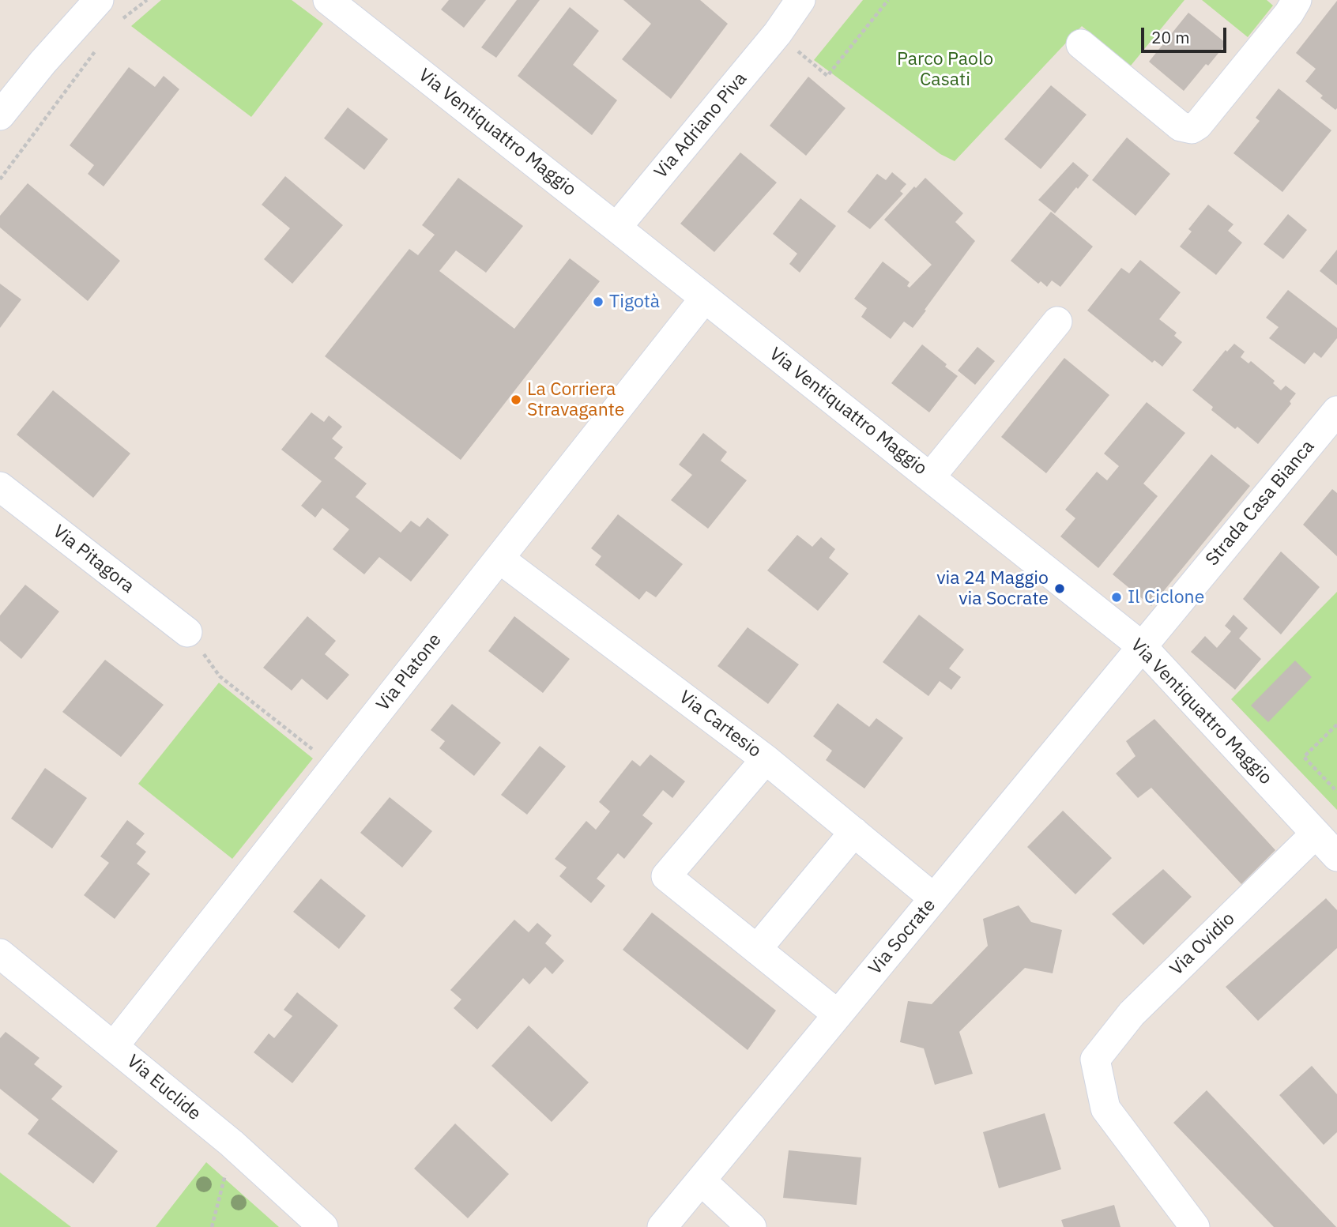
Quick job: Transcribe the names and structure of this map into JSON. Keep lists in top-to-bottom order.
{
  "streets": {
    "street": [
      "Via Adriano Piva",
      "Via Ventiquattro Maggio",
      "Strada Casa Bianca",
      "Via Pitagora",
      "Via Platone",
      "Via Cartesio",
      "Via Socrate",
      "Via Ovidio",
      "Via Euclide"
    ]
  },
  "crossings": [
    ["Via Adriano Piva", "Via Ventiquattro Maggio"],
    ["Via Ventiquattro Maggio", "Strada Casa Bianca"],
    ["Via Ventiquattro Maggio", "Via Platone"],
    ["Via Ventiquattro Maggio", "Via Socrate"],
    ["Via Ventiquattro Maggio", "Via Ovidio"],
    ["Strada Casa Bianca", "Via Socrate"],
    ["Via Platone", "Via Cartesio"],
    ["Via Platone", "Via Euclide"],
    ["Via Cartesio", "Via Socrate"]
  ],
  "parks": ["Parco Paolo Casati"],
  "places": [
    "Tigotà",
    "La Corriera Stravagante",
    "via 24 Maggio via Socrate",
    "Il Ciclone"
  ],
  "scale_bar": "20 m"
}
